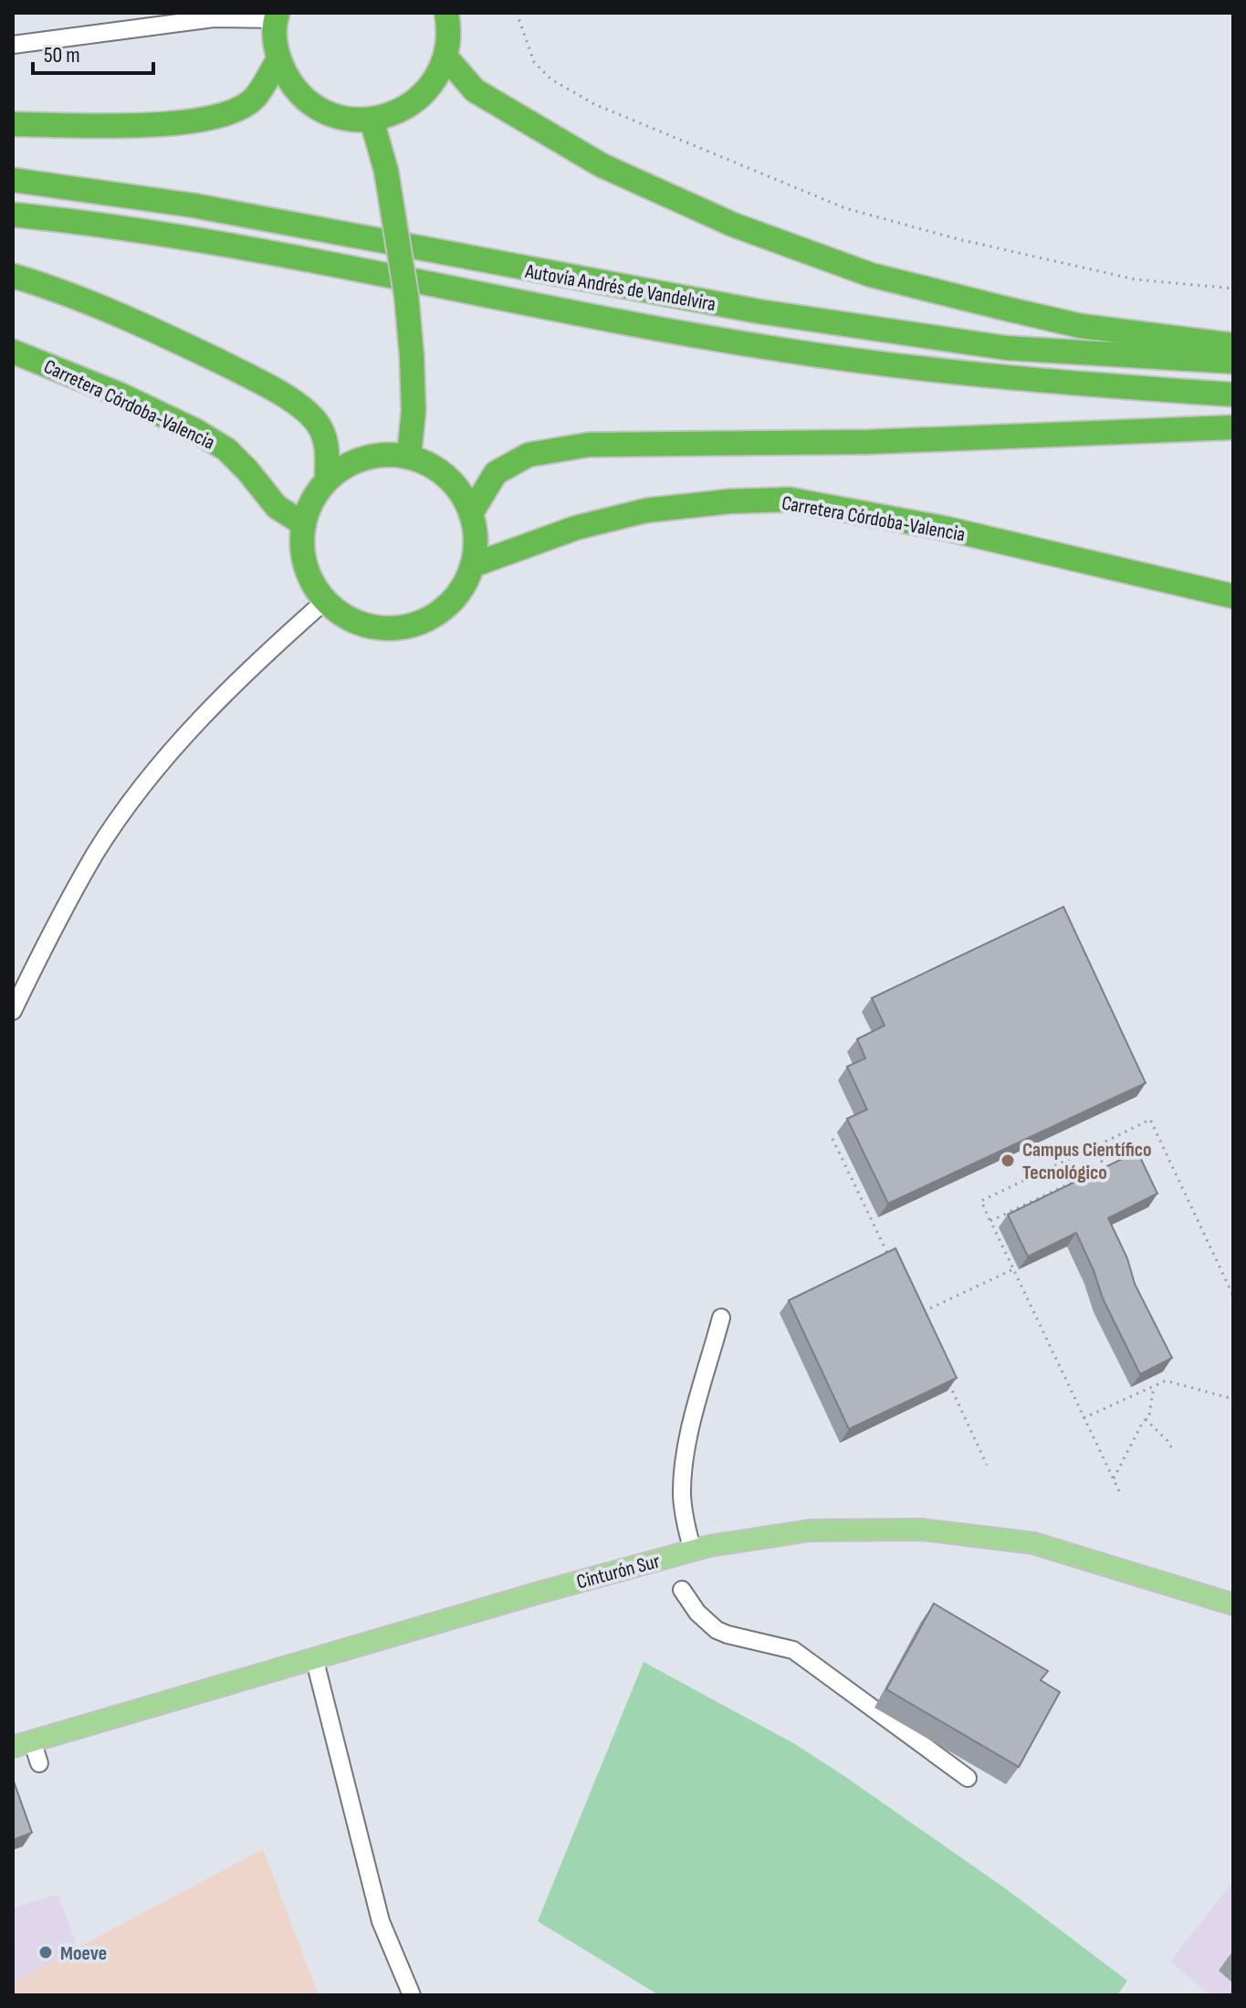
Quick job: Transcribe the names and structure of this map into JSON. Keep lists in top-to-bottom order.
{
  "streets": {
    "highway": ["Autovía Andrés de Vandelvira", "Carretera Córdoba-Valencia"],
    "main road": ["Cinturón Sur"]
  },
  "places": ["Campus Científico Tecnológico", "Moeve"],
  "scale_bar": "50 m"
}
